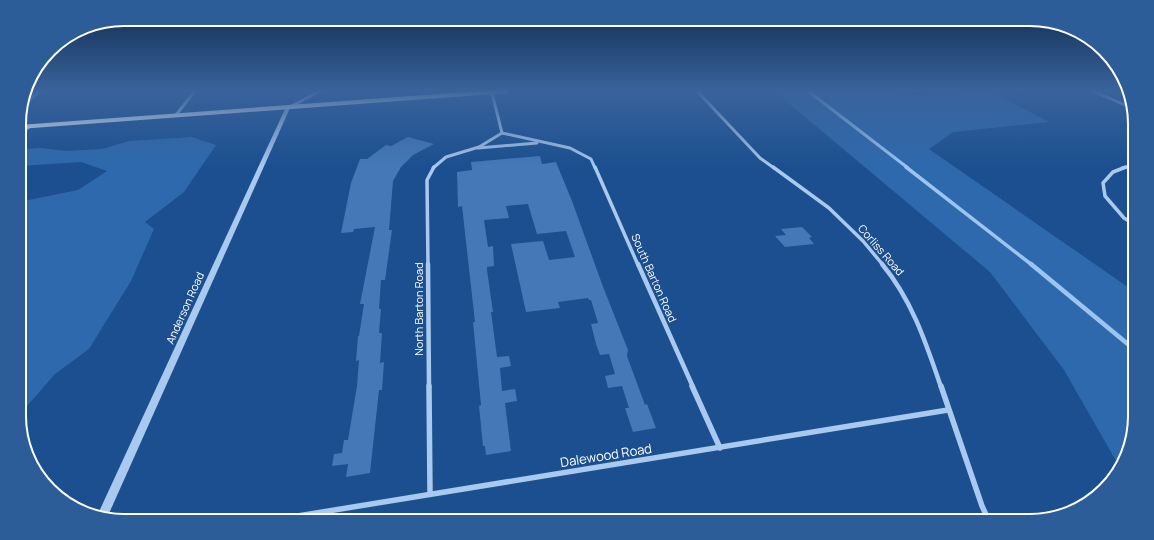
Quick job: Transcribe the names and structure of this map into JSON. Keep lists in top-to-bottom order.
{
  "streets": {
    "street": [
      "Corliss Road",
      "South Barton Road",
      "Anderson Road",
      "North Barton Road",
      "Dalewood Road"
    ]
  },
  "crossings": [
    ["Corliss Road", "Dalewood Road"],
    ["South Barton Road", "North Barton Road"],
    ["South Barton Road", "Dalewood Road"],
    ["North Barton Road", "Dalewood Road"]
  ]
}
